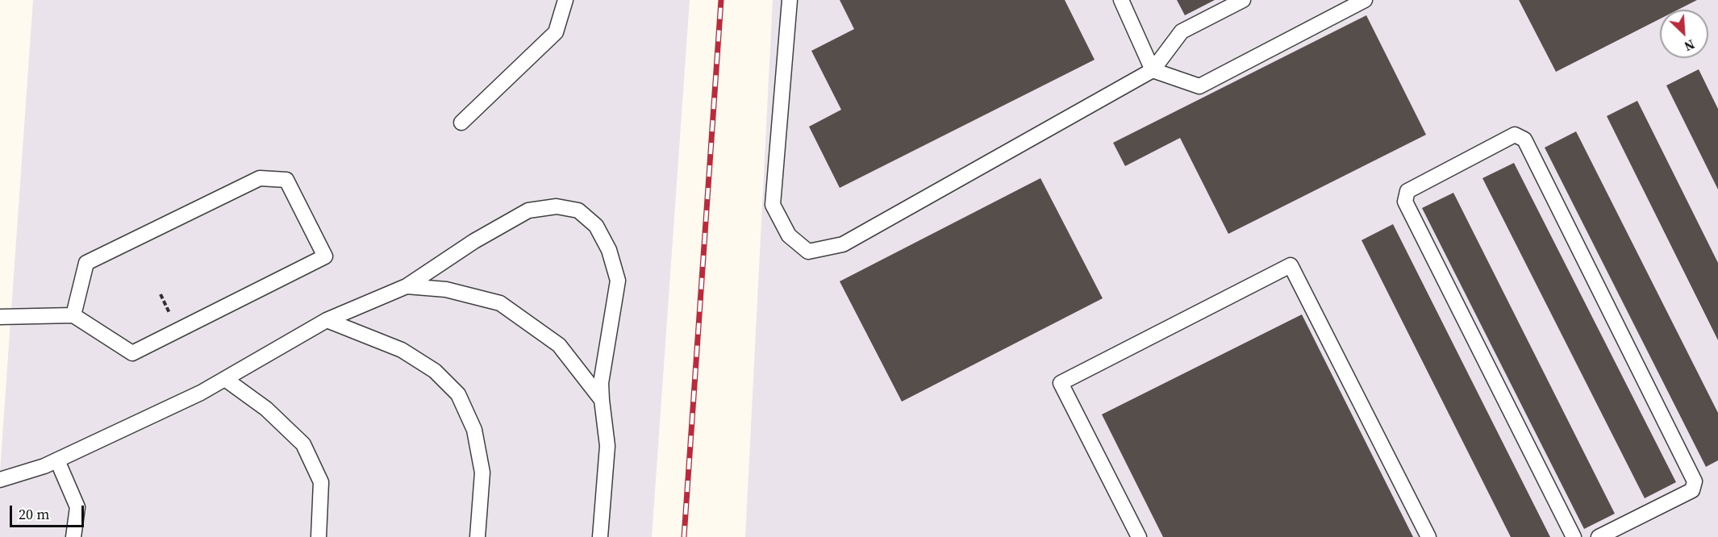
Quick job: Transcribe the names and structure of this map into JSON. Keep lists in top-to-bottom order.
{
  "scale_bar": "20 m",
  "north": "bottom right"
}
